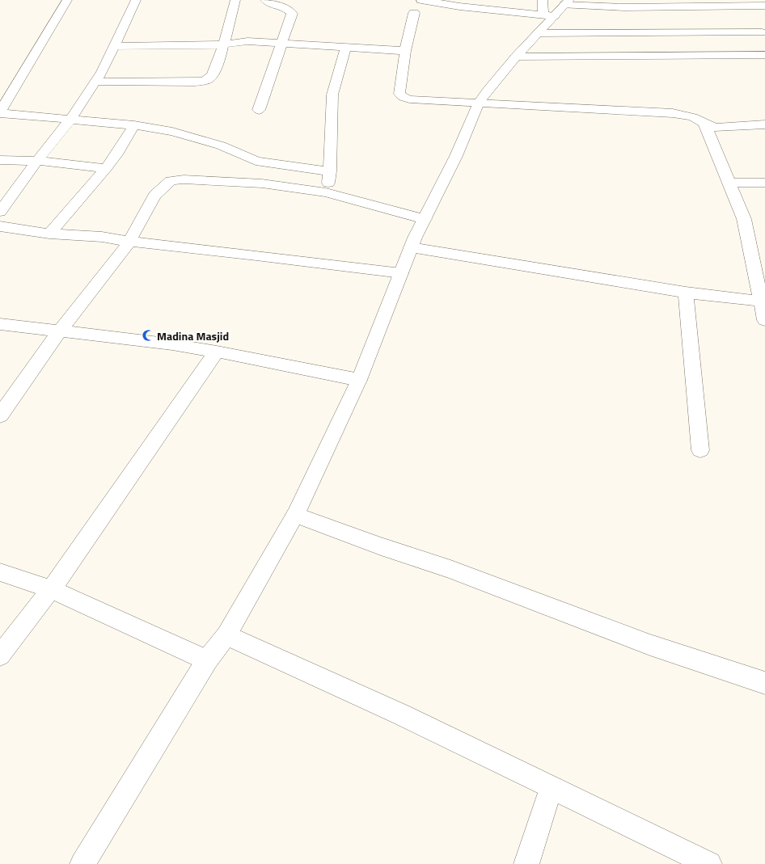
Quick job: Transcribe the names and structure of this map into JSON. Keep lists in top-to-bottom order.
{
  "places": {
    "mosque": ["Madina Masjid"]
  }
}
